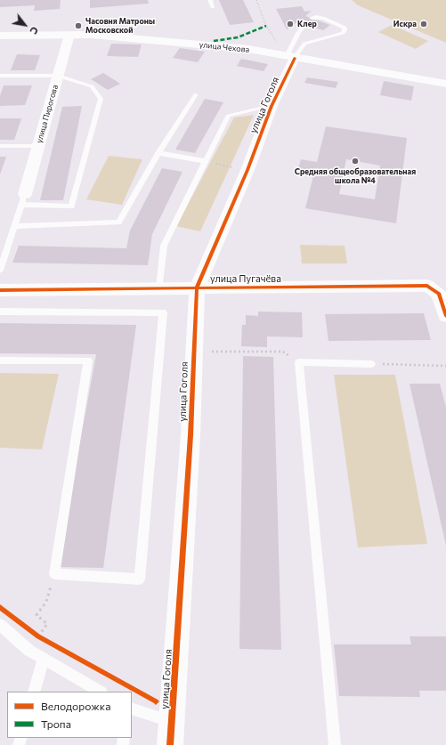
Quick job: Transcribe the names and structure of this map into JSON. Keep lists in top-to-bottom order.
{
  "streets": {
    "street": [
      "улица Чехова",
      "улица Гоголя",
      "улица Пирогова",
      "улица Пугачёва"
    ]
  },
  "crossings": [
    ["улица Чехова", "улица Гоголя"],
    ["улица Чехова", "улица Пирогова"],
    ["улица Гоголя", "улица Пугачёва"]
  ],
  "places": [
    "Клер",
    "Искра",
    "Часовня Матроны Московской",
    "Средняя общеобразовательная школа №4"
  ],
  "legend": ["Велодорожка", "Тропа"],
  "north": "bottom right"
}
